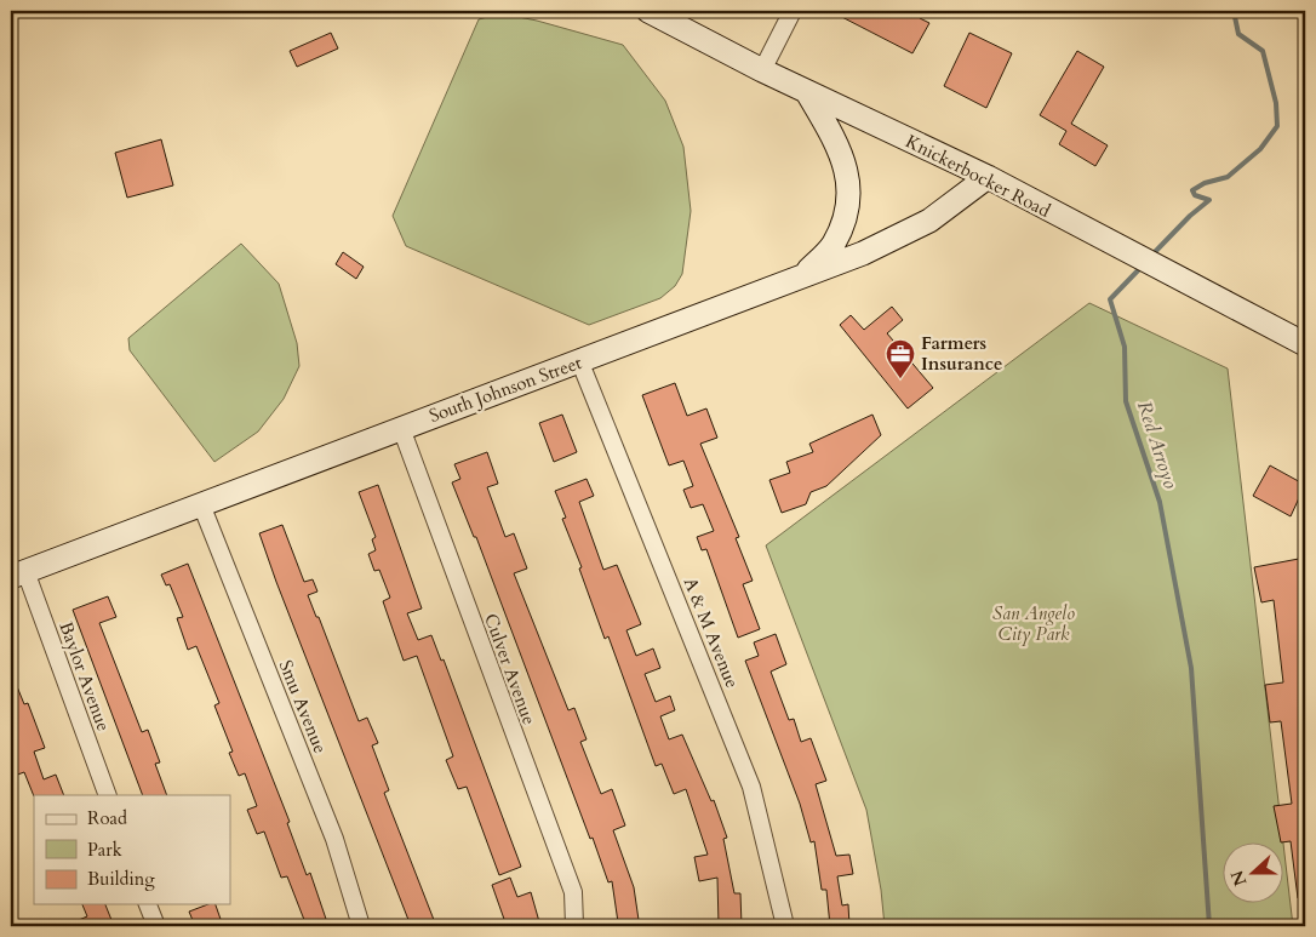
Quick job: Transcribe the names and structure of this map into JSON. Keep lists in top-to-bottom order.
{
  "streets": {
    "main road": ["Knickerbocker Road", "South Johnson Street"],
    "street": [
      "A & M Avenue",
      "Culver Avenue",
      "Baylor Avenue",
      "Smu Avenue"
    ]
  },
  "crossings": [
    ["Knickerbocker Road", "South Johnson Street"],
    ["South Johnson Street", "A & M Avenue"],
    ["South Johnson Street", "Culver Avenue"],
    ["South Johnson Street", "Baylor Avenue"],
    ["South Johnson Street", "Smu Avenue"]
  ],
  "water": ["Red Arroyo"],
  "parks": ["San Angelo City Park"],
  "places": {
    "office": ["Farmers Insurance"]
  },
  "legend": ["Road", "Park", "Building"],
  "north": "left"
}
